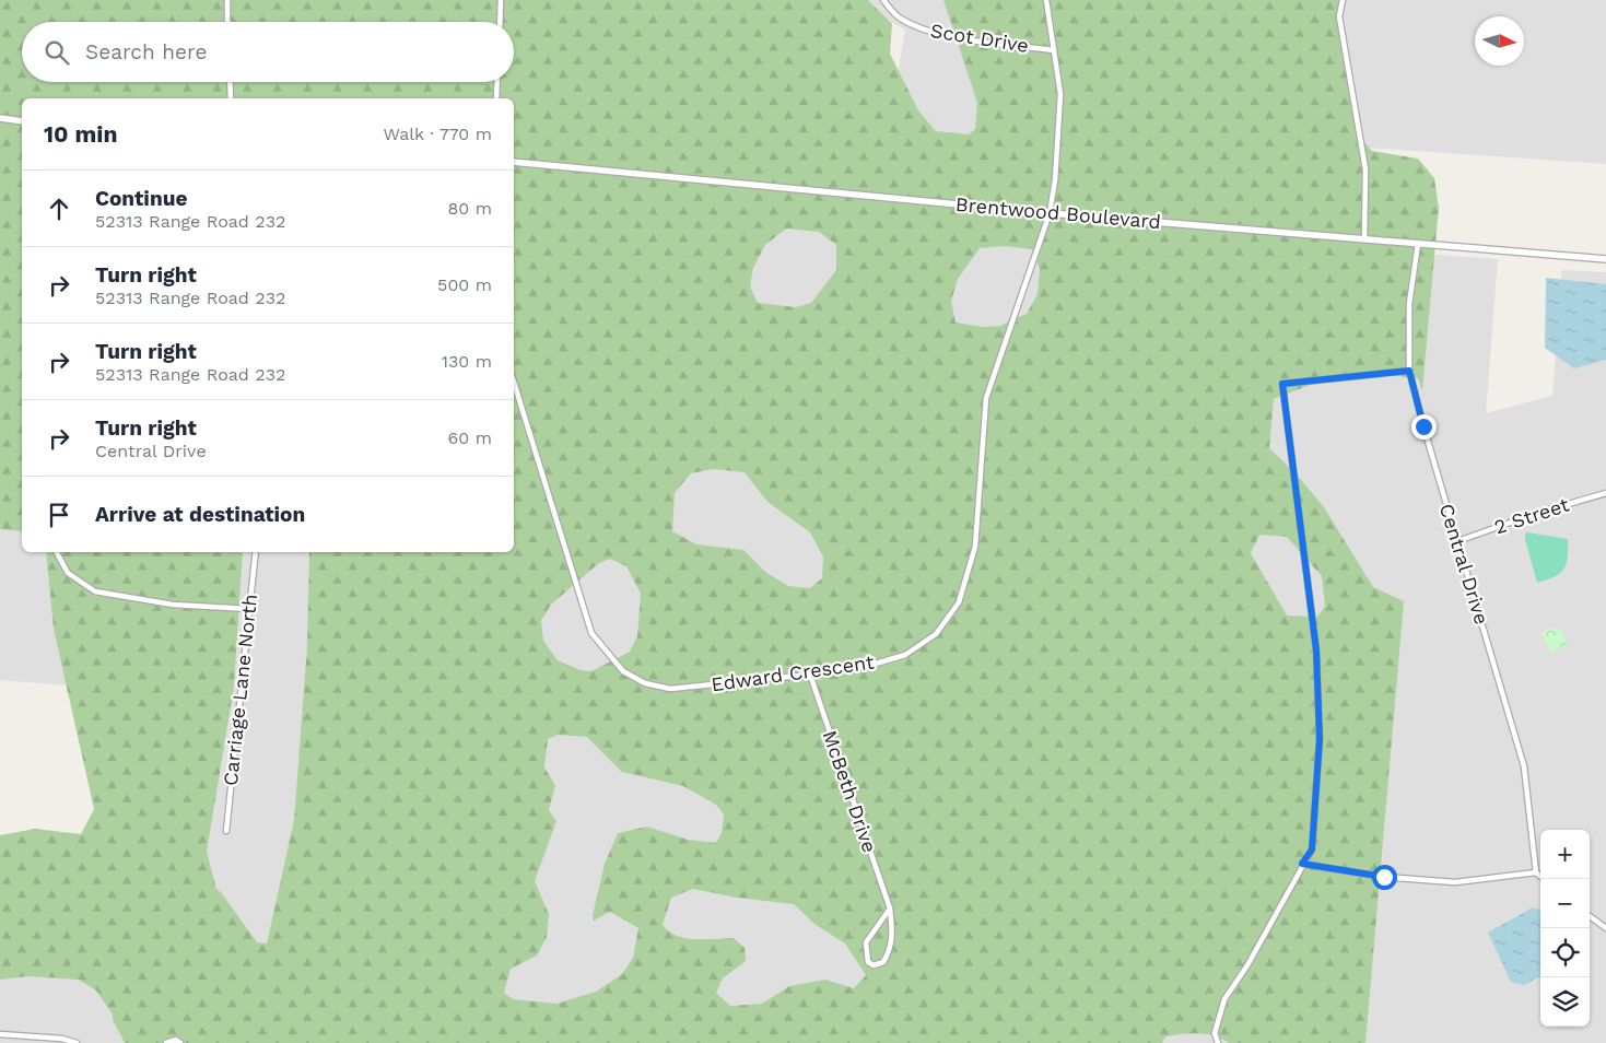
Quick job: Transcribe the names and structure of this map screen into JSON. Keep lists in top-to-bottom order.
{
  "streets": {
    "street": [
      "Scot Drive",
      "Brentwood Boulevard",
      "2 Street",
      "Central Drive",
      "Edward Crescent",
      "Carriage Lane North",
      "McBeth Drive"
    ]
  },
  "crossings": [
    ["Scot Drive", "Edward Crescent"],
    ["Brentwood Boulevard", "Central Drive"],
    ["Brentwood Boulevard", "Edward Crescent"],
    ["2 Street", "Central Drive"],
    ["Edward Crescent", "McBeth Drive"]
  ],
  "north": "right",
  "page": {
    "search": "Search here",
    "heading": ["10 min", "Walk · 770 m"],
    "list": [
      ["Continue", "52313 Range Road 232", "80 m"],
      ["Turn right", "52313 Range Road 232", "500 m"],
      ["Turn right", "52313 Range Road 232", "130 m"],
      ["Turn right", "Central Drive", "60 m"],
      "Arrive at destination"
    ],
    "map_buttons": ["+", "−"]
  }
}
